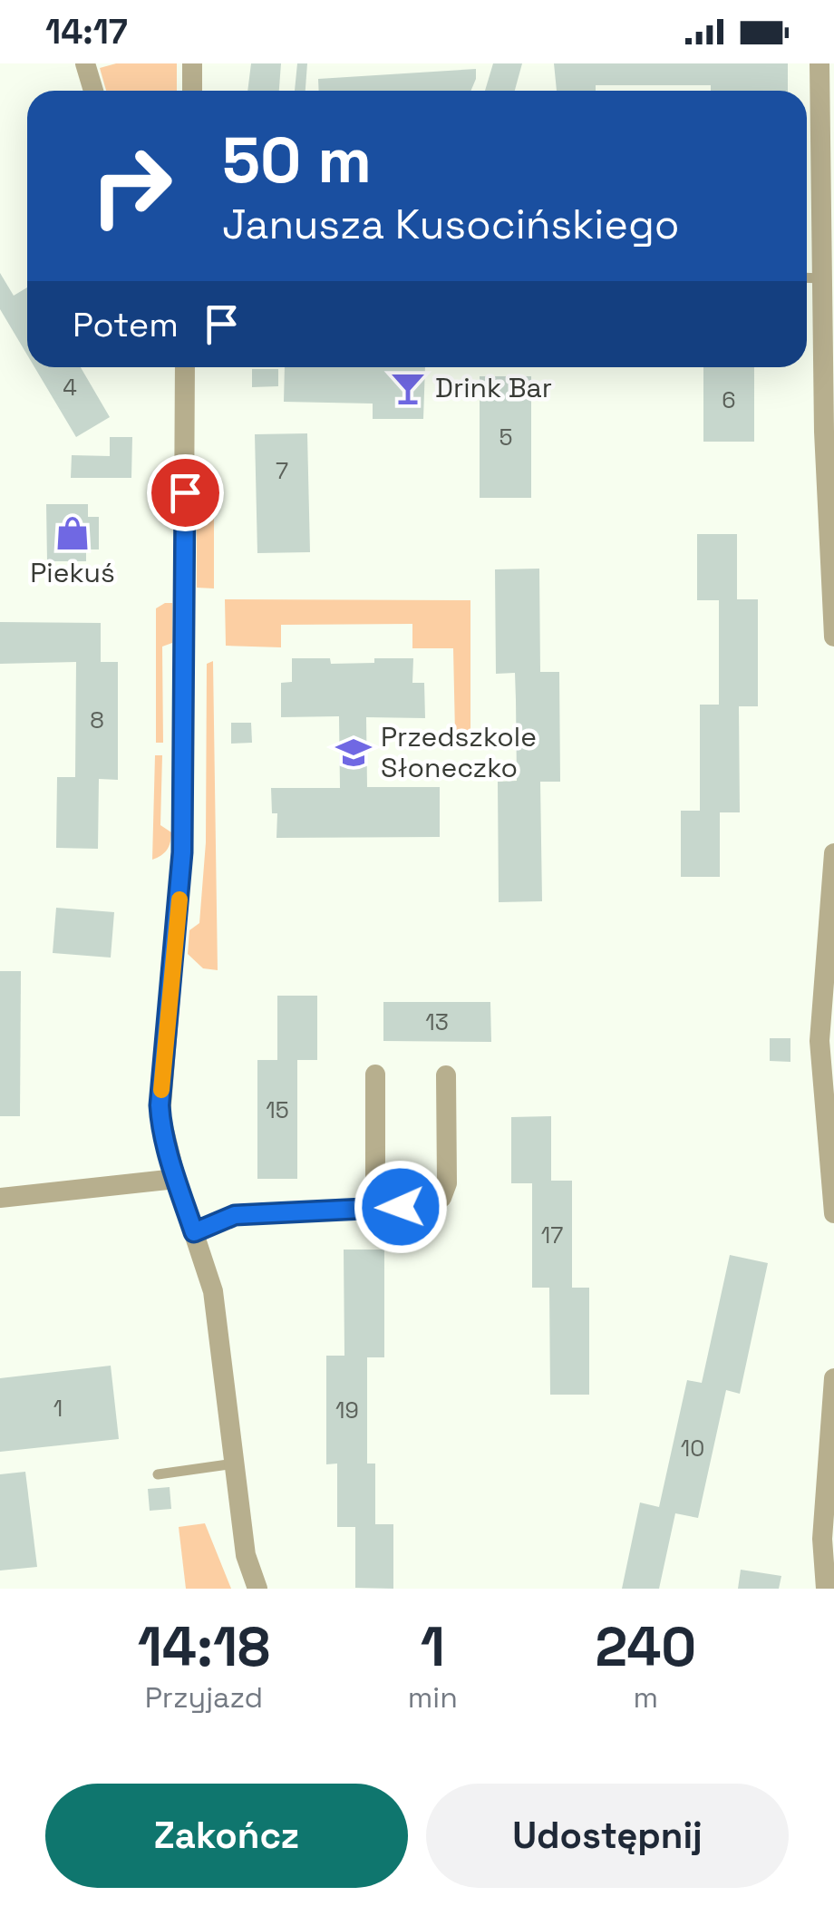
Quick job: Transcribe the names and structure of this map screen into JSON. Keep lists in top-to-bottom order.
{
  "places": {
    "bar": ["Drink Bar"],
    "shop": ["Piekuś"],
    "school or university": ["Przedszkole Słoneczko"]
  },
  "house_numbers": [
    "4",
    "6",
    "5",
    "7",
    "8",
    "13",
    "15",
    "17",
    "1",
    "19",
    "10"
  ],
  "page": {
    "status": "14:17",
    "turn": ["50 m", "Janusza Kusocińskiego"],
    "then": "Potem",
    "eta": [
      "14:18",
      "Przyjazd",
      "1",
      "min",
      "240",
      "m"
    ],
    "buttons": ["Zakończ", "Udostępnij"]
  }
}
